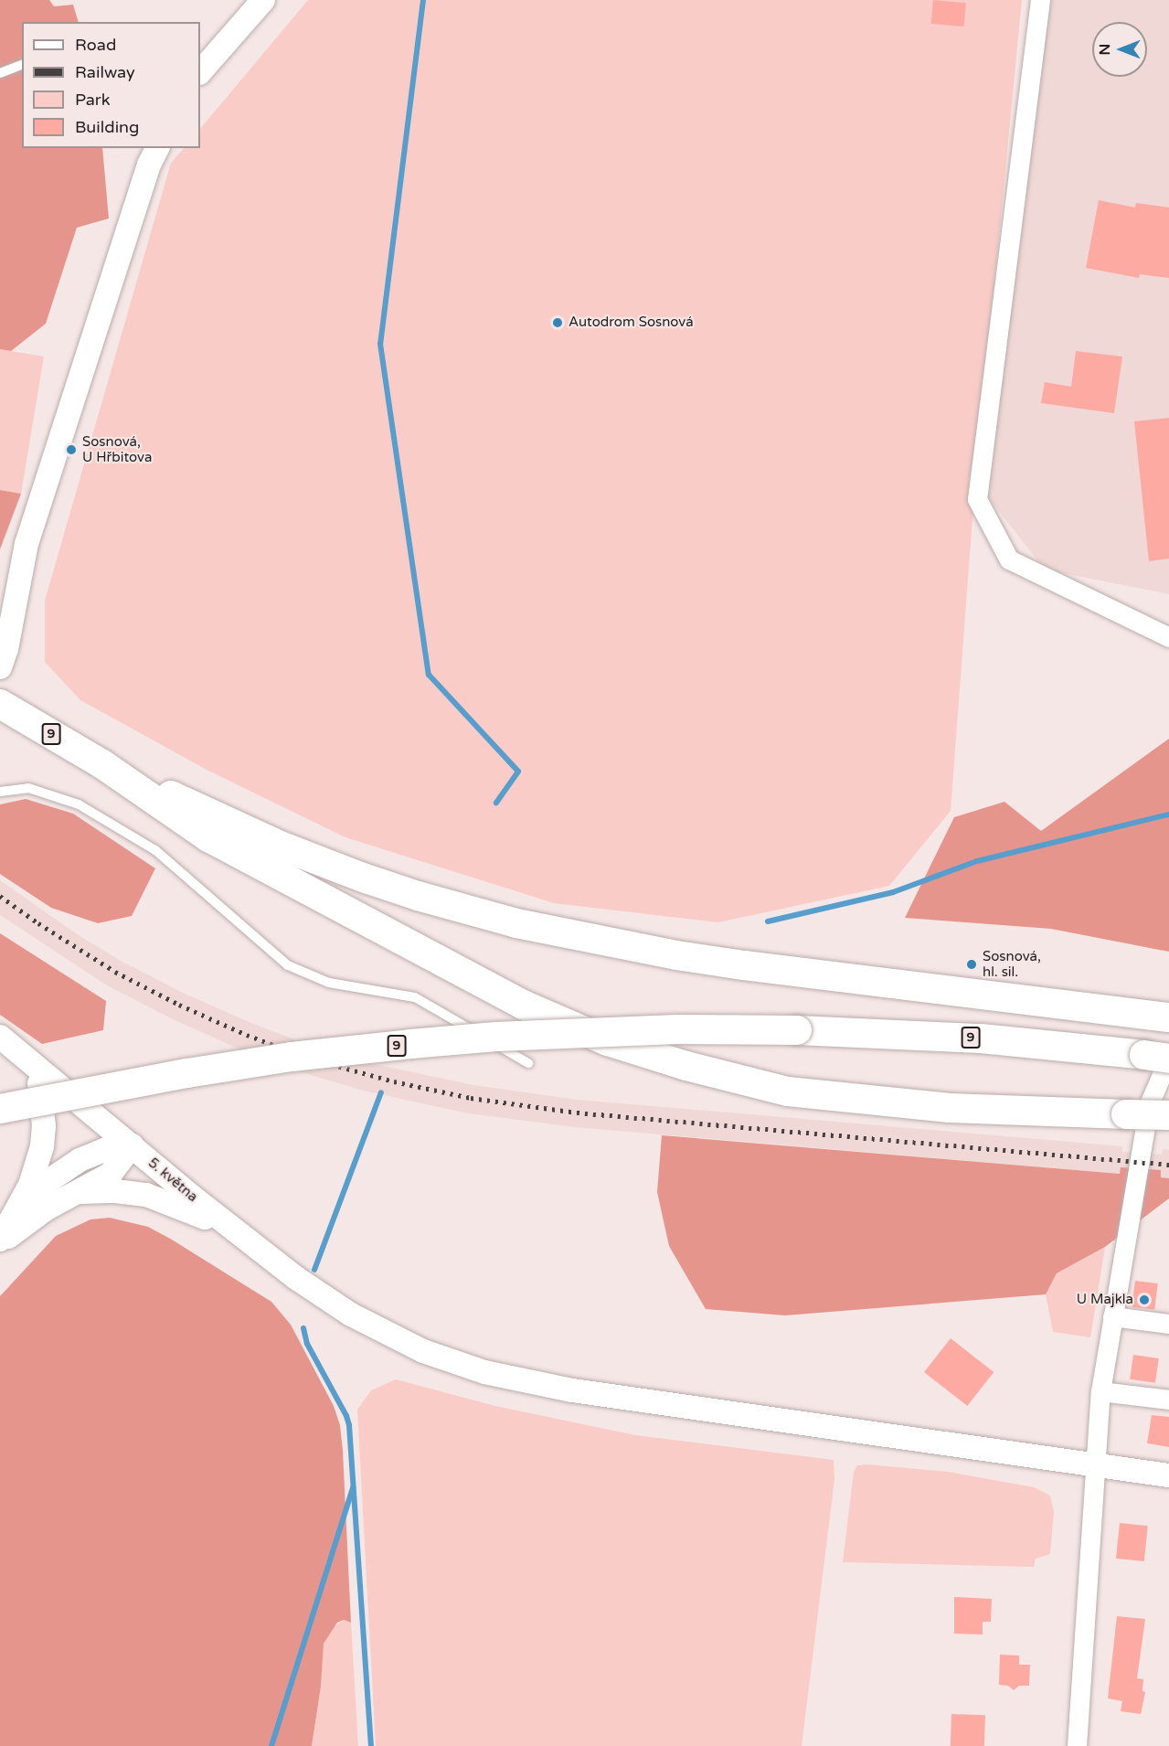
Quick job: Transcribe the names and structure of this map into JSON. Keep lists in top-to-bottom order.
{
  "streets": {
    "main road": ["9"],
    "street": ["5. května"]
  },
  "places": [
    "Autodrom Sosnová",
    "Sosnová, U Hřbitova",
    "Sosnová, hl. sil.",
    "U Majkla"
  ],
  "legend": [
    "Road",
    "Railway",
    "Park",
    "Building"
  ],
  "north": "left"
}
